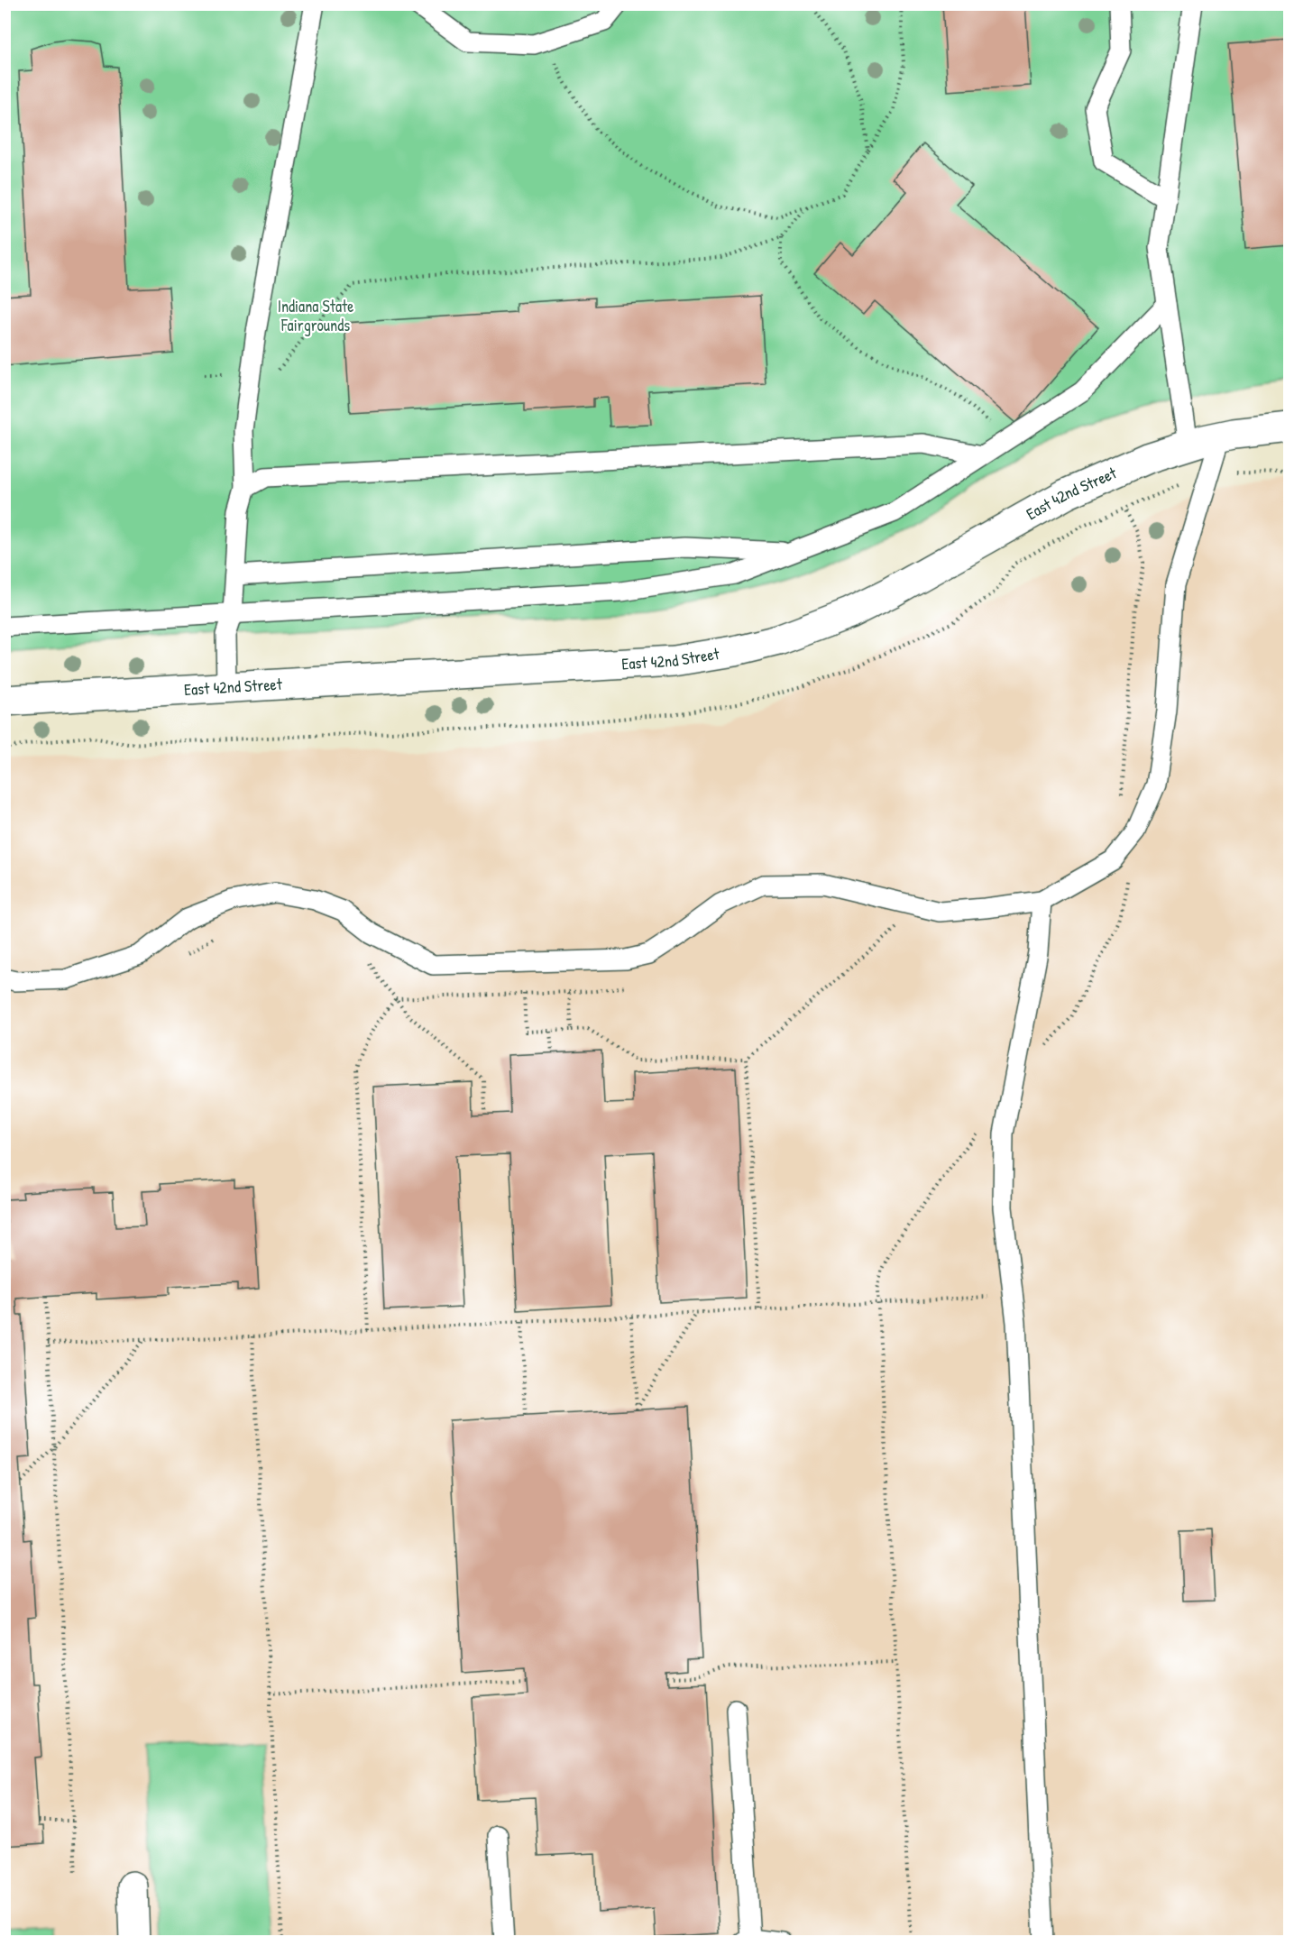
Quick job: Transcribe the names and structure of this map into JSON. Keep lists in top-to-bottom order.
{
  "streets": {
    "street": ["East 42nd Street"]
  },
  "parks": ["Indiana State Fairgrounds"]
}
